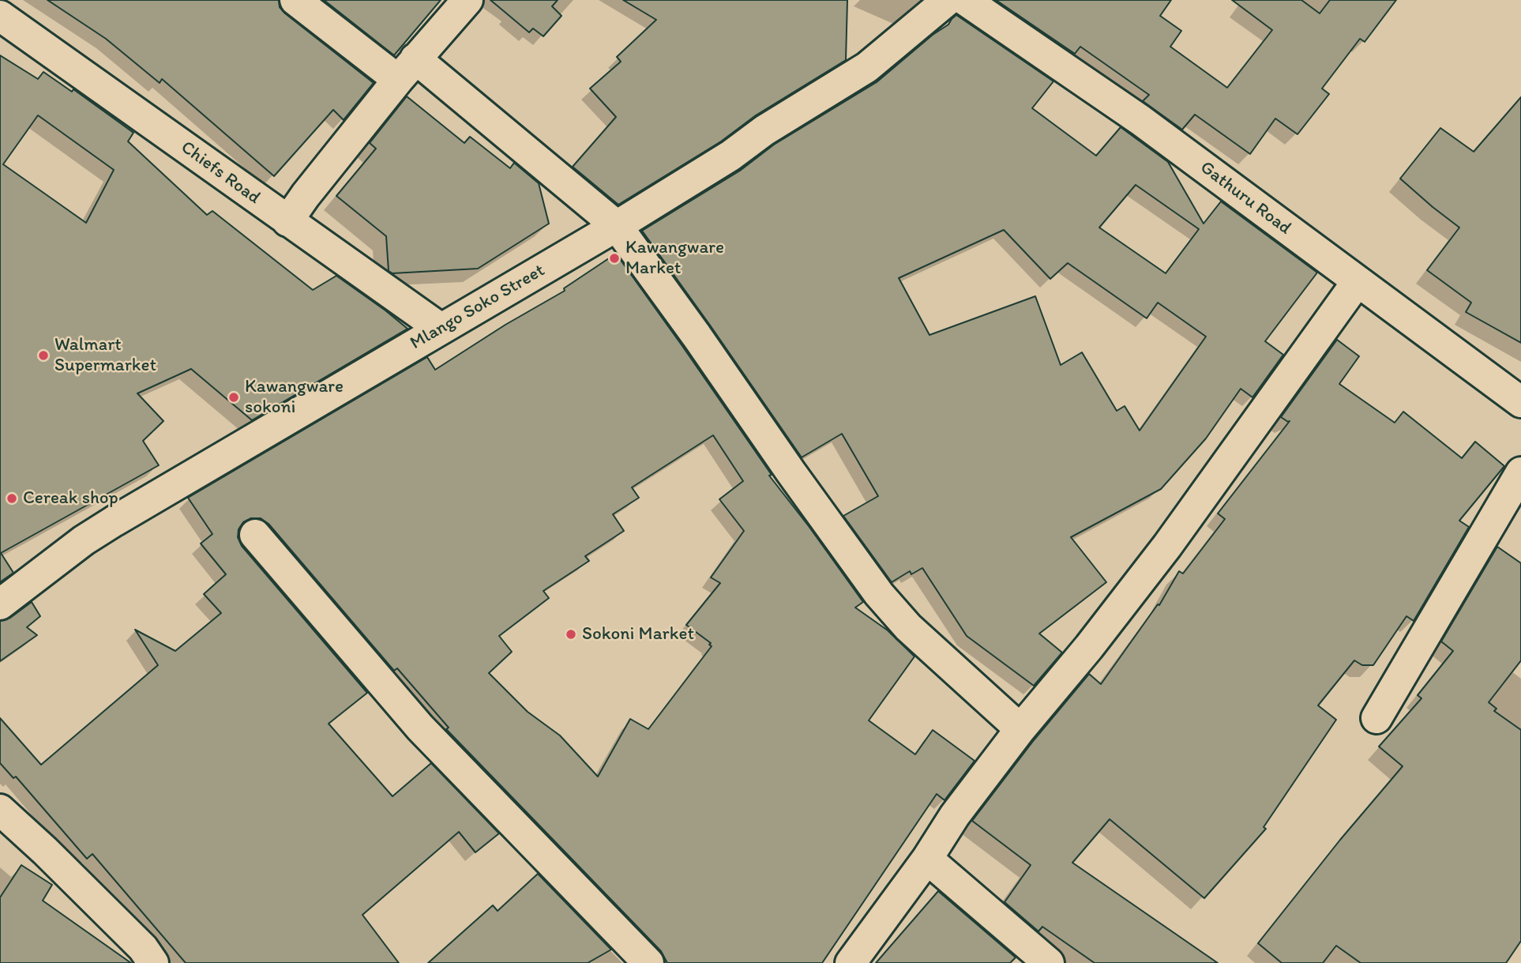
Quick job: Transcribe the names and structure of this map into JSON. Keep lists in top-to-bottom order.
{
  "streets": {
    "street": ["Chiefs Road", "Gathuru Road", "Mlango Soko Street"]
  },
  "crossings": [
    ["Chiefs Road", "Mlango Soko Street"]
  ],
  "places": [
    "Kawangware Market",
    "Walmart Supermarket",
    "Kawangware sokoni",
    "Cereak shop",
    "Sokoni Market"
  ]
}
